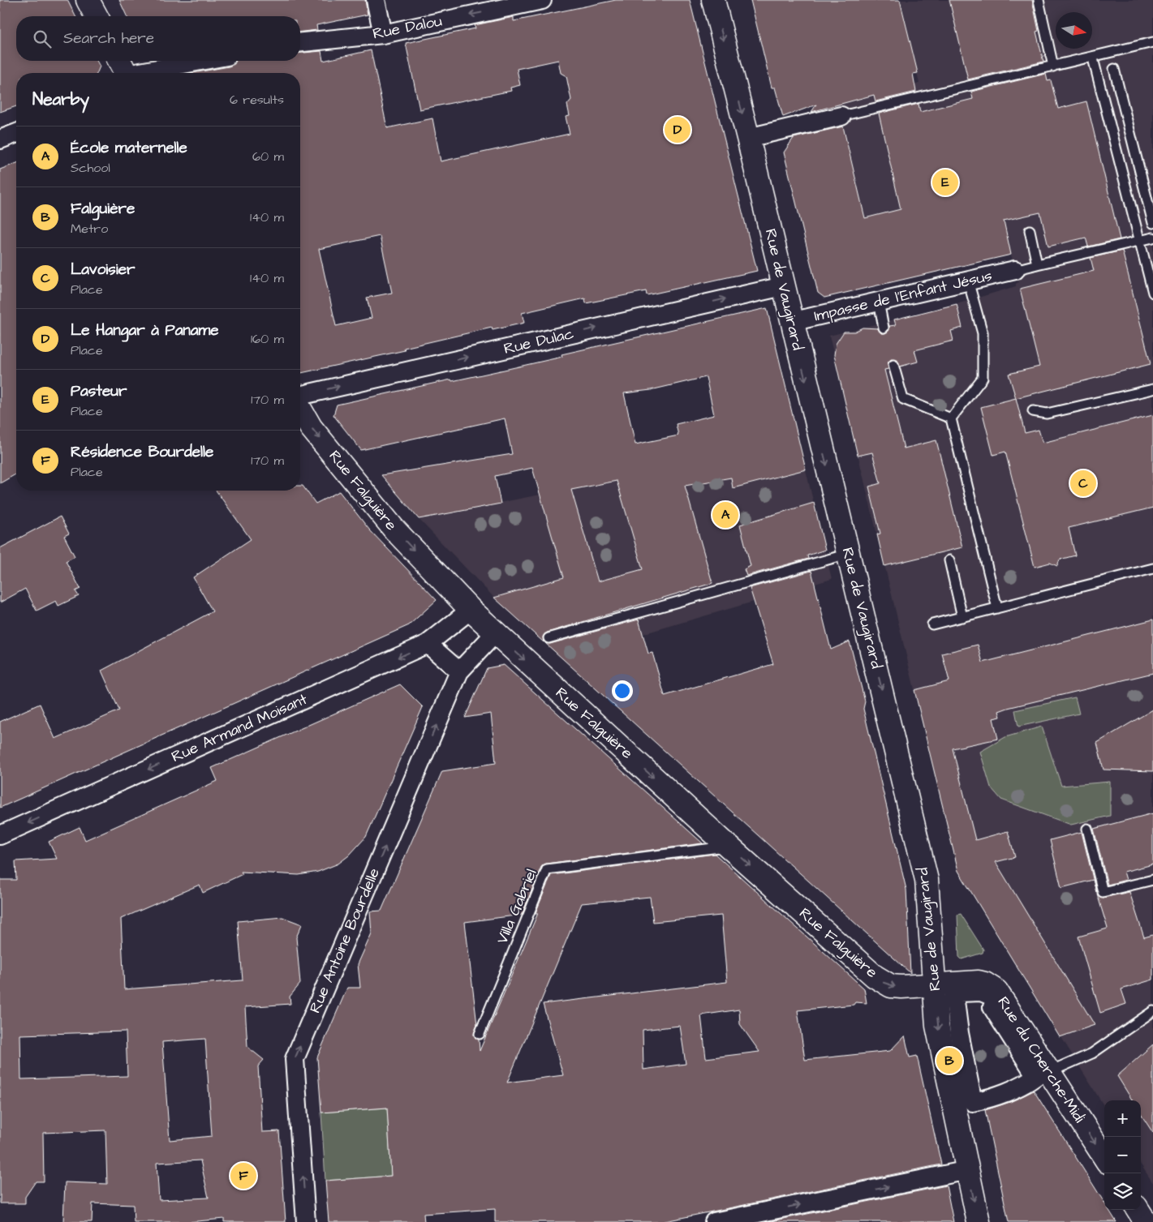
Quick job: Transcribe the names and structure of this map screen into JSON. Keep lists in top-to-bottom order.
{
  "streets": {
    "main road": ["Rue de Vaugirard", "Rue Falguière", "Rue du Cherche-Midi"],
    "street": [
      "Rue Dalou",
      "Impasse de l'Enfant Jésus",
      "Rue Dulac",
      "Rue Armand Moisant",
      "Rue Antoine Bourdelle"
    ],
    "lane": ["Villa Gabriel"]
  },
  "crossings": [
    ["Rue de Vaugirard", "Impasse de l'Enfant Jésus"],
    ["Rue de Vaugirard", "Rue Dulac"],
    ["Rue de Vaugirard", "Rue Falguière"],
    ["Rue de Vaugirard", "Rue du Cherche-Midi"],
    ["Rue Falguière", "Rue Armand Moisant"],
    ["Rue Falguière", "Villa Gabriel"],
    ["Rue Falguière", "Rue Antoine Bourdelle"],
    ["Rue Falguière", "Rue du Cherche-Midi"]
  ],
  "one_way": [
    "Rue Dalou",
    "Rue de Vaugirard",
    "Rue Dulac",
    "Rue Falguière",
    "Rue Armand Moisant",
    "Rue Antoine Bourdelle",
    "Rue du Cherche-Midi"
  ],
  "north": "right",
  "page": {
    "search": "Search here",
    "heading": ["Nearby", "6 results"],
    "pins": [
      "D",
      "E",
      "C",
      "A",
      "B",
      "F"
    ],
    "list": [
      {
        "mark": "A",
        "name": "École maternelle",
        "note": "School",
        "value": "60 m"
      },
      {
        "mark": "B",
        "name": "Falguière",
        "note": "Metro",
        "value": "140 m"
      },
      {
        "mark": "C",
        "name": "Lavoisier",
        "note": "Place",
        "value": "140 m"
      },
      {
        "mark": "D",
        "name": "Le Hangar à Paname",
        "note": "Place",
        "value": "160 m"
      },
      {
        "mark": "E",
        "name": "Pasteur",
        "note": "Place",
        "value": "170 m"
      },
      {
        "mark": "F",
        "name": "Résidence Bourdelle",
        "note": "Place",
        "value": "170 m"
      }
    ],
    "map_buttons": ["+", "−"]
  }
}
